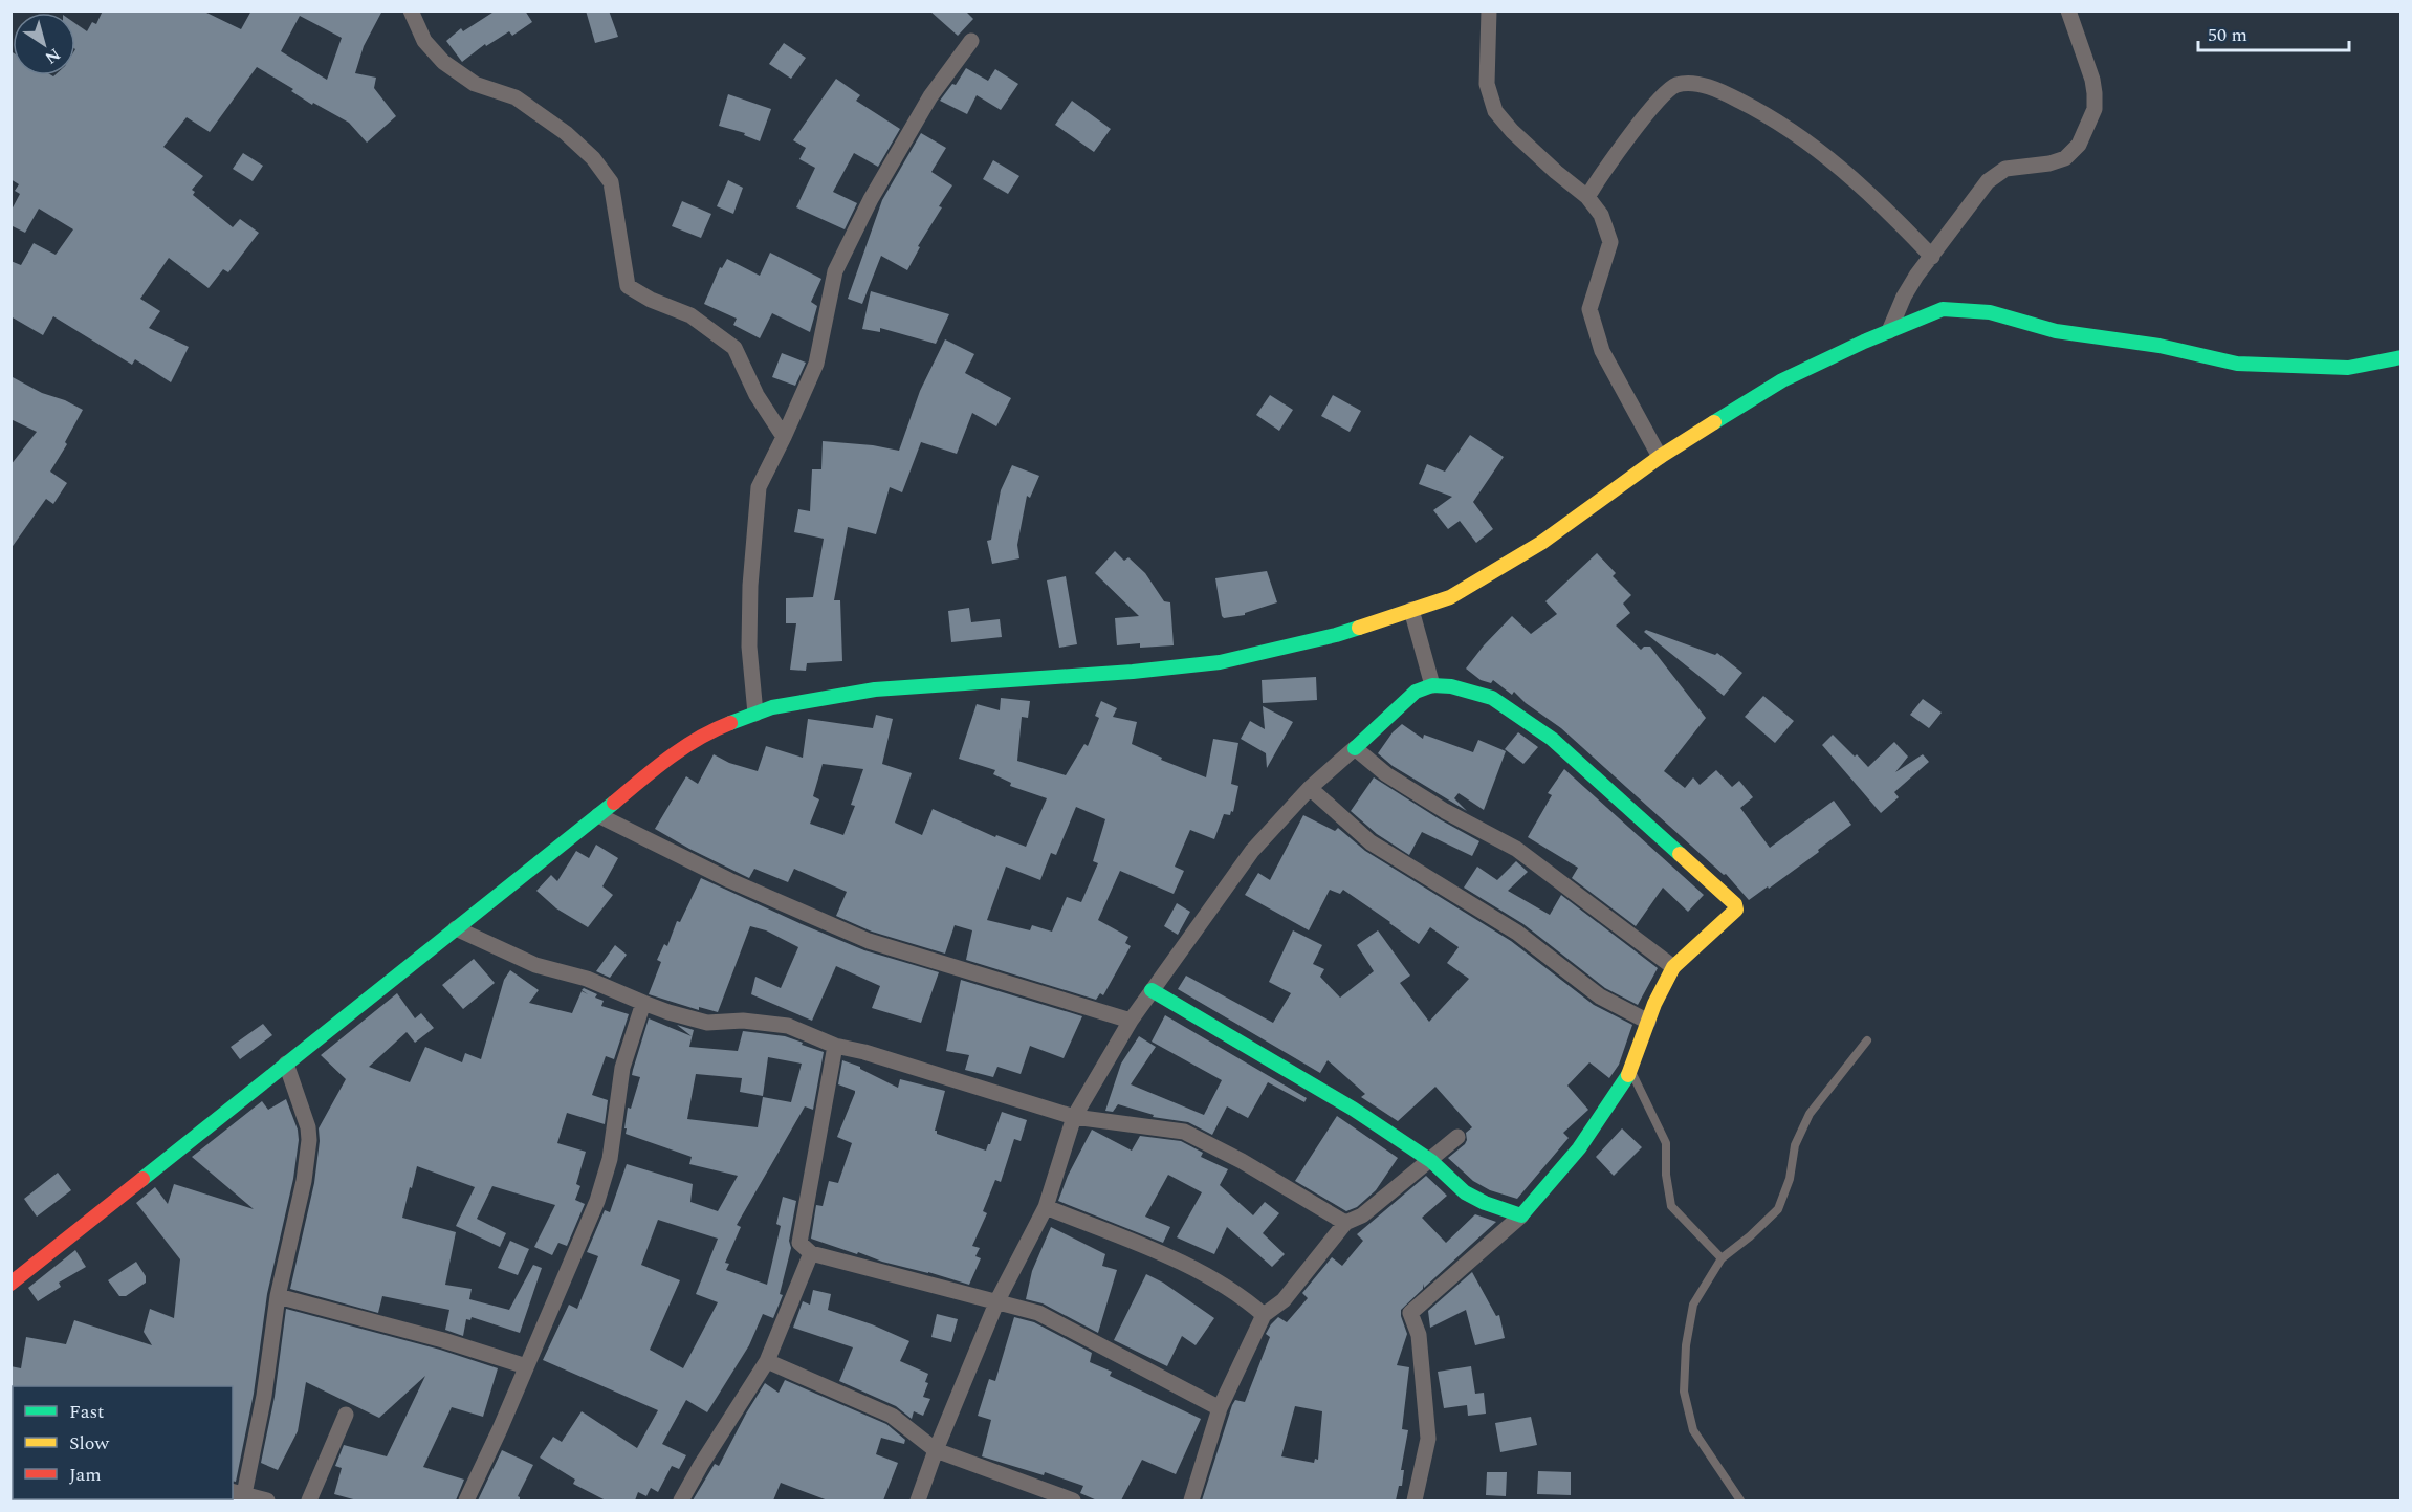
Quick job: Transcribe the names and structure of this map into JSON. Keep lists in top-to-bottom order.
{
  "legend": ["Fast", "Slow", "Jam"],
  "scale_bar": "50 m",
  "north": "bottom right"
}
